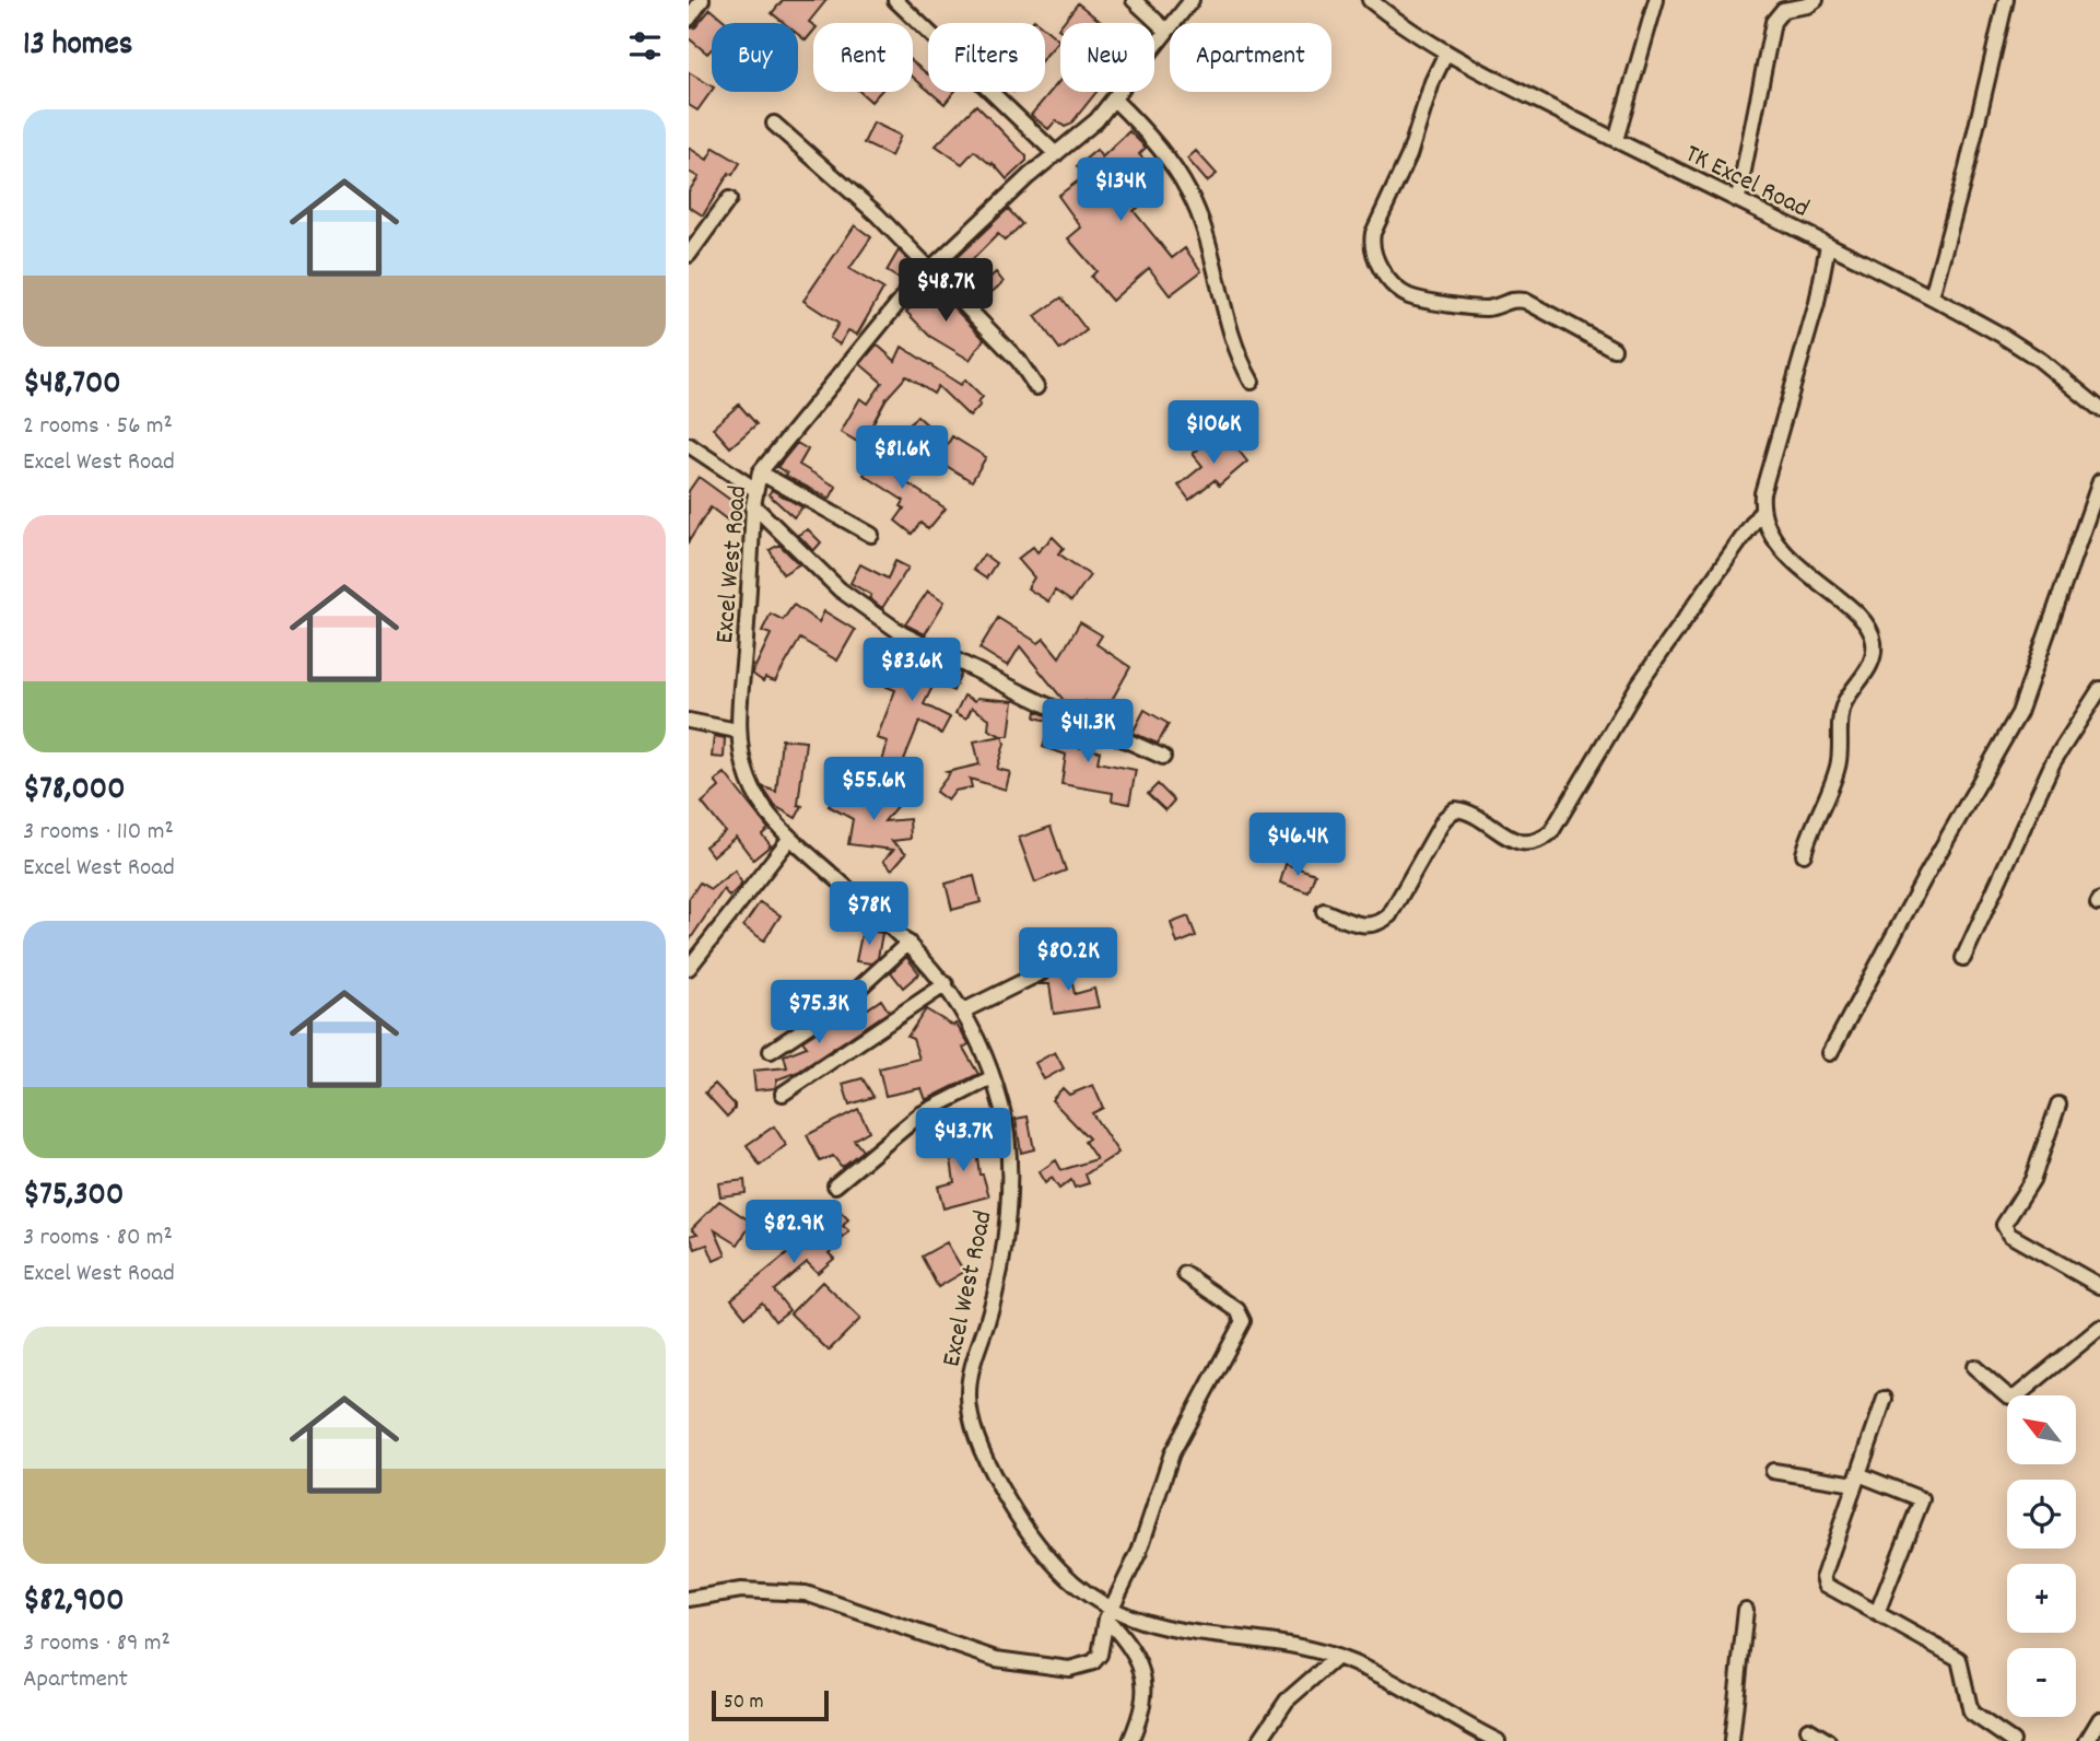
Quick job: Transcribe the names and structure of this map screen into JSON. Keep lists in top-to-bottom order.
{
  "streets": {
    "street": ["TK Excel Road", "Excel West Road"]
  },
  "scale_bar": "50 m",
  "north": "top left",
  "page": {
    "heading": "13 homes",
    "chip": [
      "Buy",
      "Rent",
      "Filters",
      "New",
      "Apartment"
    ],
    "list": [
      {
        "name": "$48,700",
        "note": "2 rooms · 56 m² · Excel West Road"
      },
      {
        "name": "$78,000",
        "note": "3 rooms · 110 m² · Excel West Road"
      },
      {
        "name": "$75,300",
        "note": "3 rooms · 80 m² · Excel West Road"
      },
      {
        "name": "$82,900",
        "note": "3 rooms · 89 m² · Apartment"
      }
    ],
    "price": [
      "$134K",
      "$48.7K",
      "$106K",
      "$81.6K",
      "$83.6K",
      "$41.3K",
      "$55.6K",
      "$46.4K",
      "$78K",
      "$80.2K",
      "$75.3K",
      "$43.7K",
      "$82.9K"
    ],
    "map_buttons": ["+", "−"],
    "scale": "50 m"
  }
}
